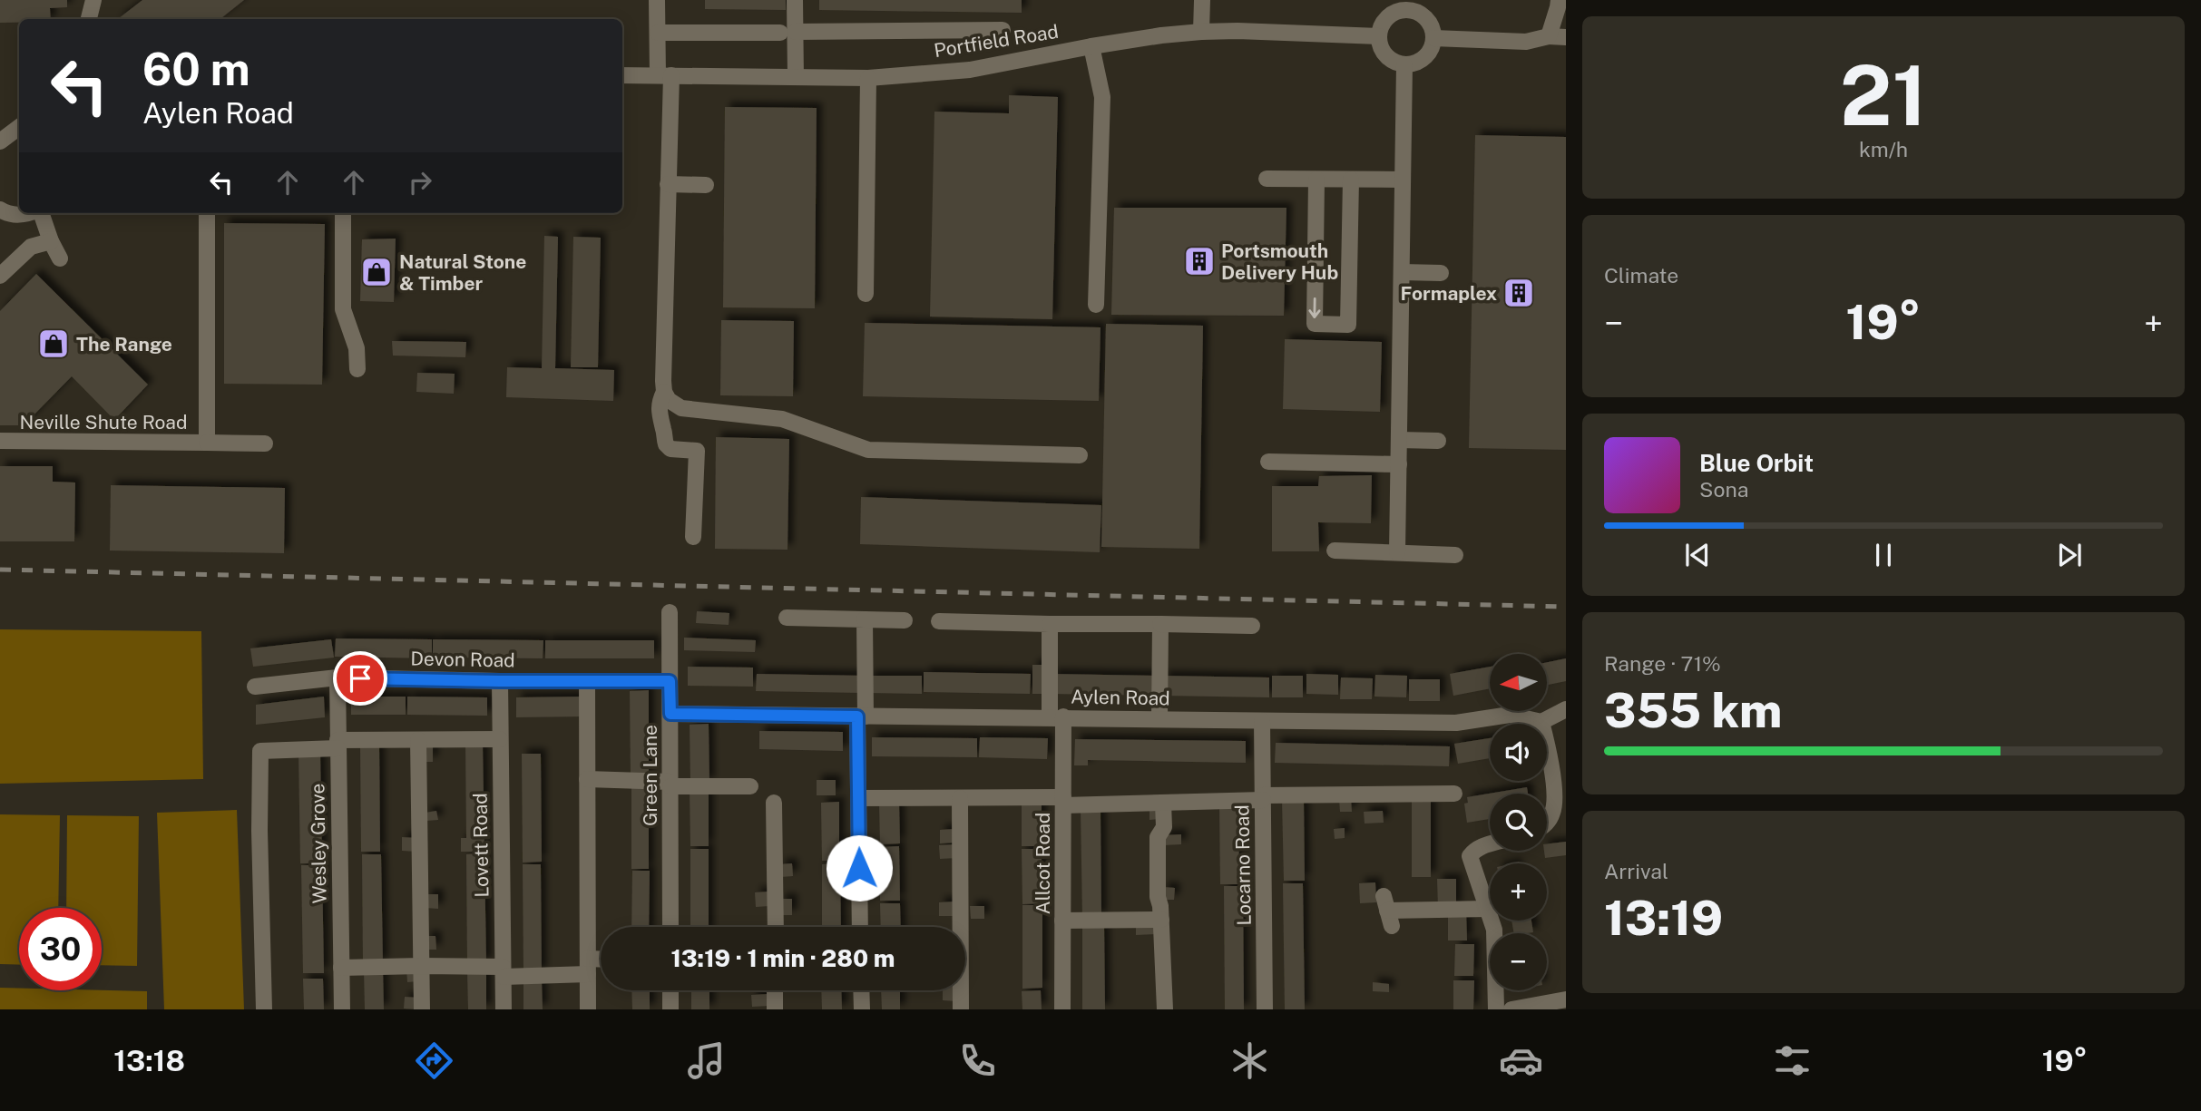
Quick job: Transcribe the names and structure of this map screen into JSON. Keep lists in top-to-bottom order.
{
  "streets": {
    "street": [
      "Portfield Road",
      "Neville Shute Road",
      "Devon Road",
      "Aylen Road",
      "Green Lane",
      "Wesley Grove",
      "Lovett Road",
      "Allcot Road",
      "Locarno Road"
    ]
  },
  "crossings": [
    ["Devon Road", "Green Lane"],
    ["Devon Road", "Wesley Grove"],
    ["Devon Road", "Lovett Road"],
    ["Aylen Road", "Green Lane"],
    ["Aylen Road", "Allcot Road"],
    ["Aylen Road", "Locarno Road"]
  ],
  "places": {
    "building": ["Portsmouth Delivery Hub", "Formaplex"],
    "shop": ["Natural Stone & Timber", "The Range"]
  },
  "north": "left",
  "page": {
    "tile": [
      ["21", "km/h"],
      "Climate",
      ["Range · 71%", "355 km"],
      ["Arrival", "13:19"]
    ],
    "turn": ["60 m", "Aylen Road"],
    "heat": ["−", "19°", "+"],
    "song": ["Blue Orbit", "Sona"],
    "map_buttons": ["+", "−"],
    "limit": "30",
    "trip": "13:19 · 1 min · 280 m",
    "tabs": ["13:18", "19°"]
  }
}
